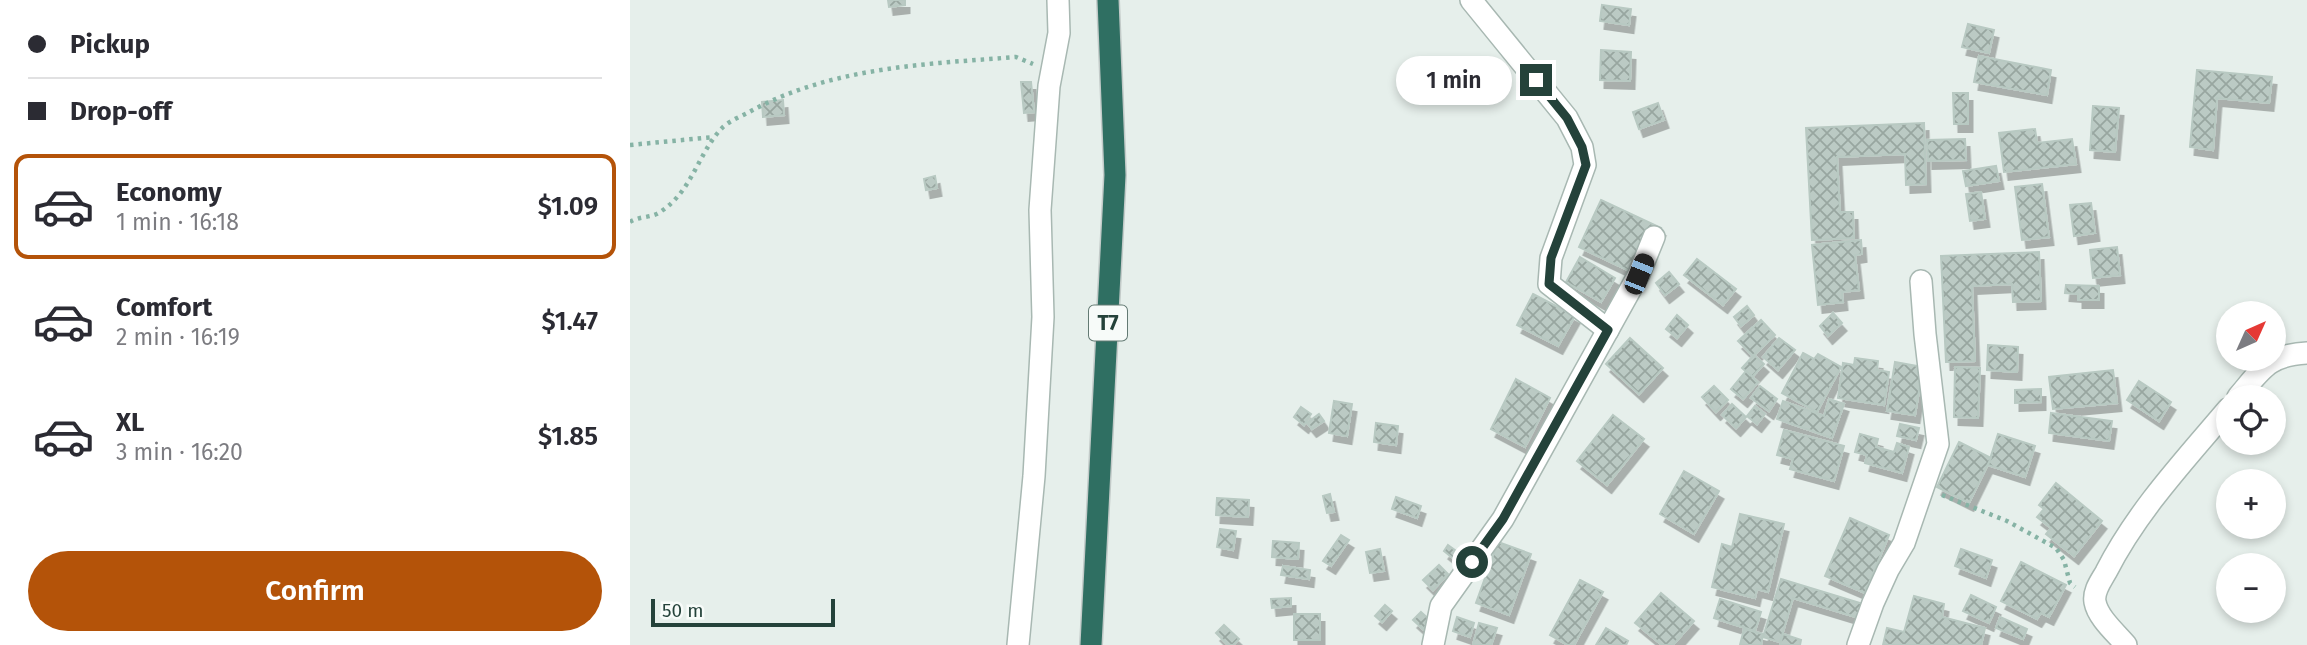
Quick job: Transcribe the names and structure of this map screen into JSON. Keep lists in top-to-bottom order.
{
  "streets": {
    "highway": ["T7"]
  },
  "scale_bar": "50 m",
  "north": "top right",
  "page": {
    "banner": ["Pickup", "Drop-off"],
    "bubble": "1 min",
    "list": [
      {
        "name": "Economy",
        "note": "1 min · 16:18",
        "value": "$1.09"
      },
      {
        "name": "Comfort",
        "note": "2 min · 16:19",
        "value": "$1.47"
      },
      {
        "name": "XL",
        "note": "3 min · 16:20",
        "value": "$1.85"
      }
    ],
    "map_buttons": ["+", "−"],
    "buttons": "Confirm",
    "scale": "50 m"
  }
}
